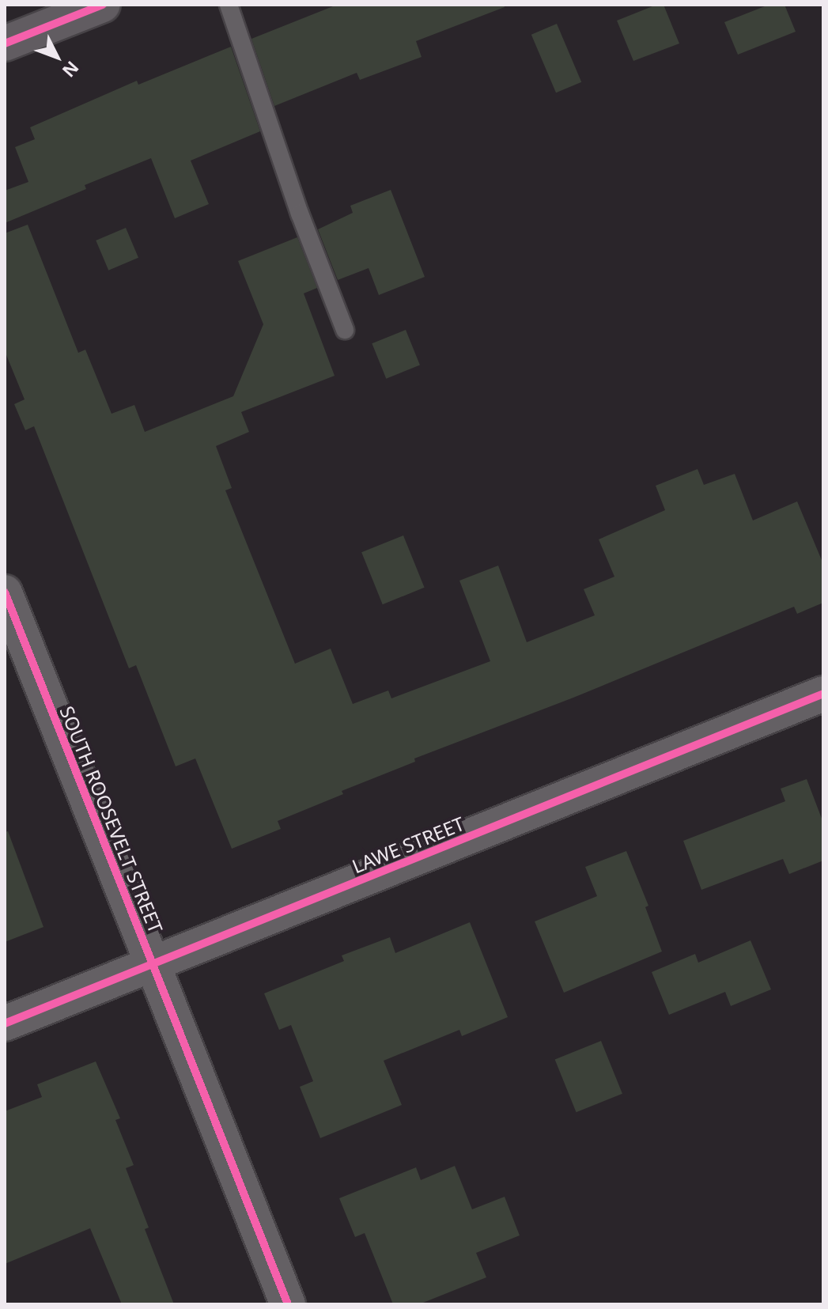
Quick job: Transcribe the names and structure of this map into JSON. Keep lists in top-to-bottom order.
{
  "streets": {
    "street": ["SOUTH ROOSEVELT STREET", "LAWE STREET"]
  },
  "crossings": [
    ["SOUTH ROOSEVELT STREET", "LAWE STREET"]
  ],
  "north": "bottom right"
}
